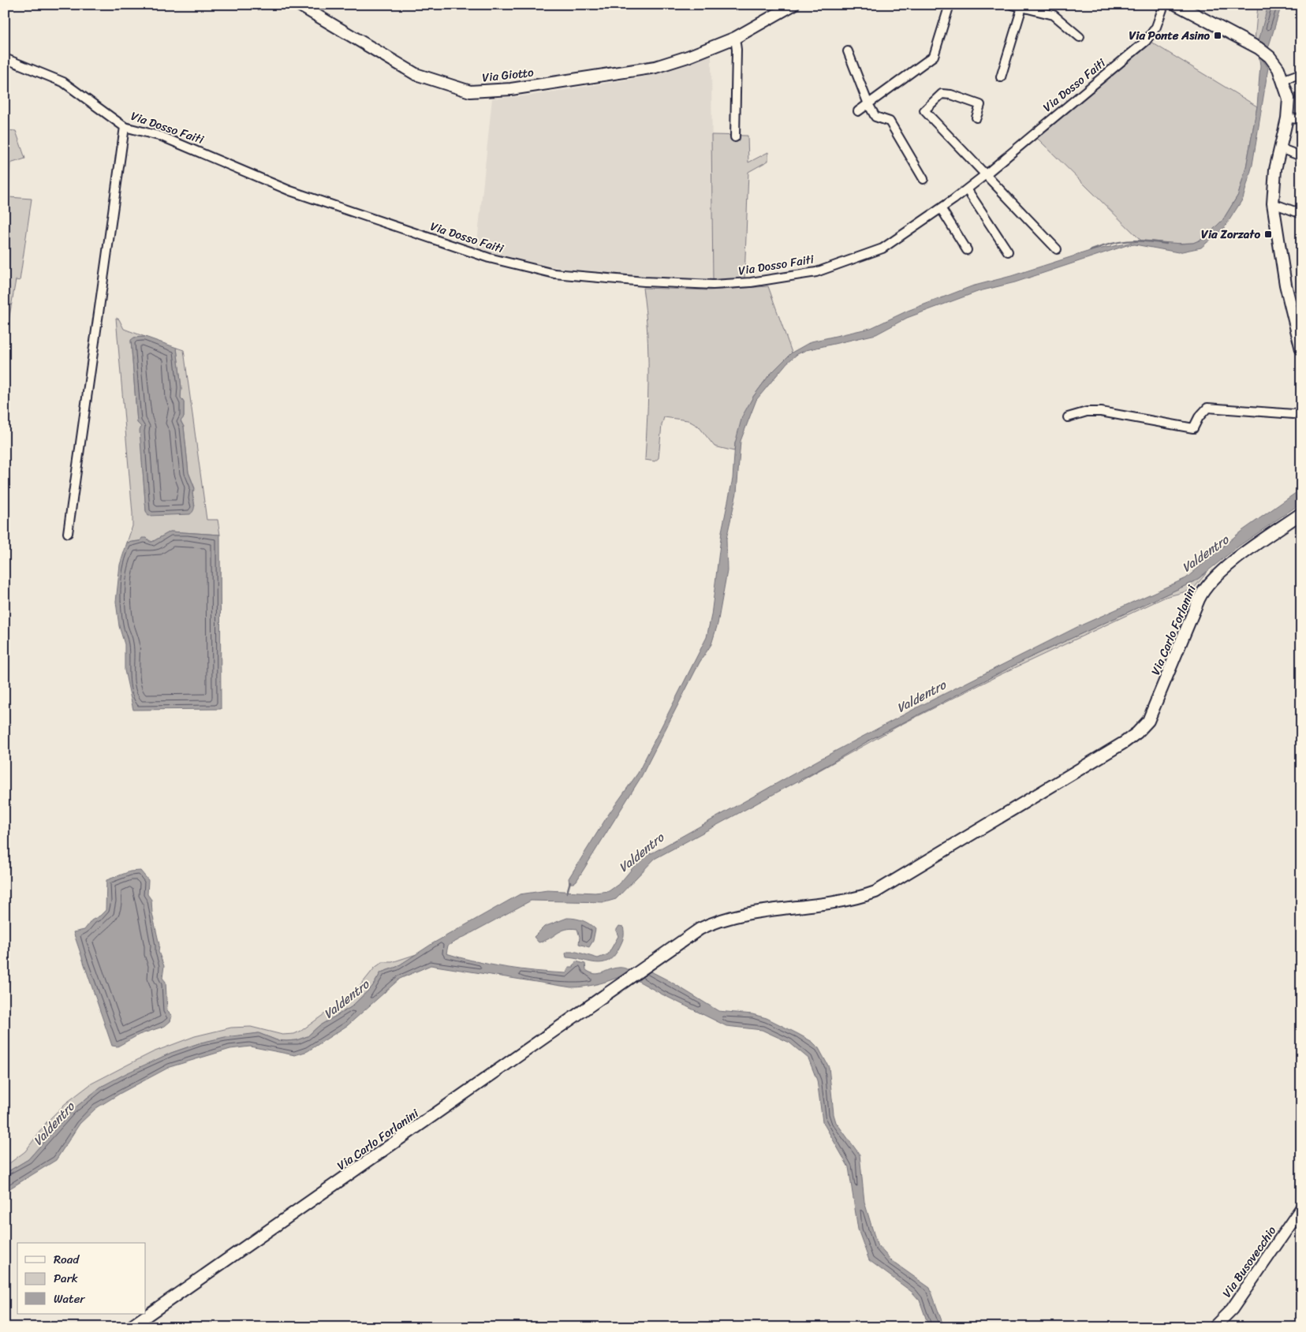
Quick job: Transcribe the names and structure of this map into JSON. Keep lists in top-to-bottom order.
{
  "streets": {
    "main road": ["Via Giotto", "Via Carlo Forlanini", "Via Busovecchio"],
    "street": ["Via Dosso Faiti"]
  },
  "water": ["Valdentro"],
  "places": {
    "transit": ["Via Ponte Asino", "Via Zorzato"]
  },
  "legend": ["Road", "Park", "Water"]
}
